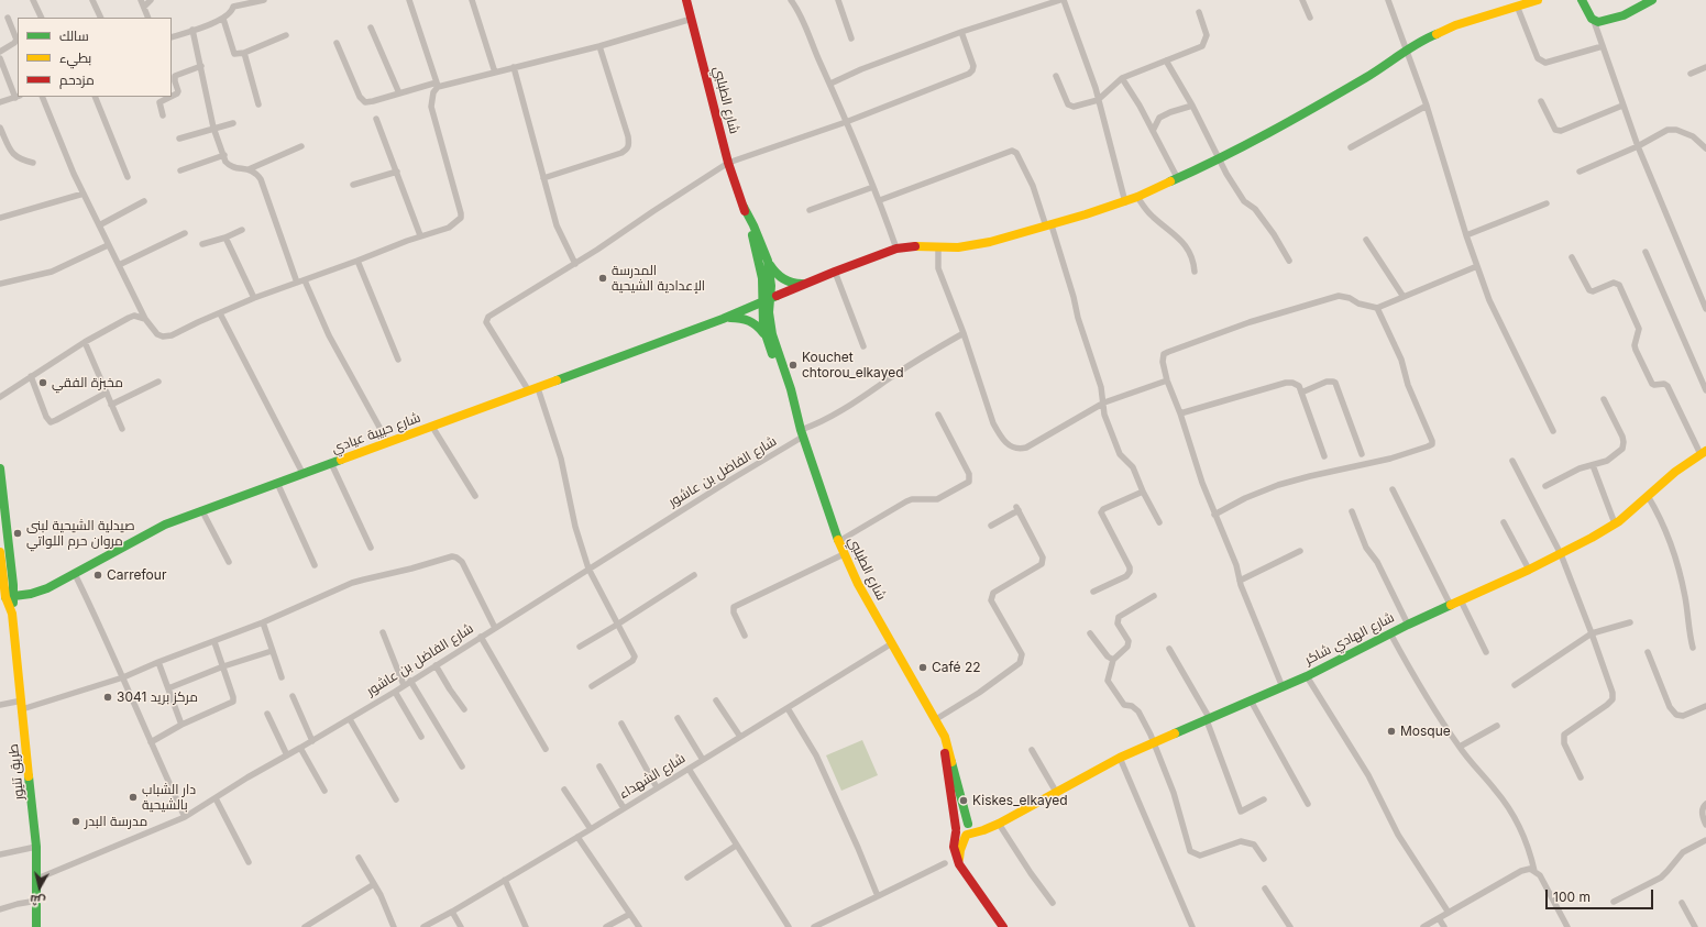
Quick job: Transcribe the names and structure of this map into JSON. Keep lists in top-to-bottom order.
{
  "streets": {
    "street": [
      "شارع الطبلبي",
      "شارع حبيبة عيادي",
      "شارع الفاضل بن عاشور",
      "شارع الهادي شاكر",
      "طريق تنيور",
      "شارع الشهداء"
    ]
  },
  "crossings": [
    ["شارع الطبلبي", "شارع حبيبة عيادي"],
    ["شارع الطبلبي", "شارع الفاضل بن عاشور"],
    ["شارع الطبلبي", "شارع الهادي شاكر"],
    ["شارع الطبلبي", "شارع الشهداء"],
    ["شارع حبيبة عيادي", "طريق تنيور"],
    ["شارع الفاضل بن عاشور", "طريق تنيور"]
  ],
  "places": [
    "المدرسة الإعدادية الشيحية",
    "Kouchet chtorou_elkayed",
    "مخبزة الفقي",
    "صيدلية الشيحية لبنى مروان حرم اللواتي",
    "Carrefour",
    "Café 22",
    "مركز بريد 3041",
    "Mosque",
    "دار الشباب بالشيحية",
    "Kiskes_elkayed",
    "مدرسة البدر"
  ],
  "legend": ["سالك", "بطيء", "مزدحم"],
  "scale_bar": "100 m",
  "north": "bottom"
}
